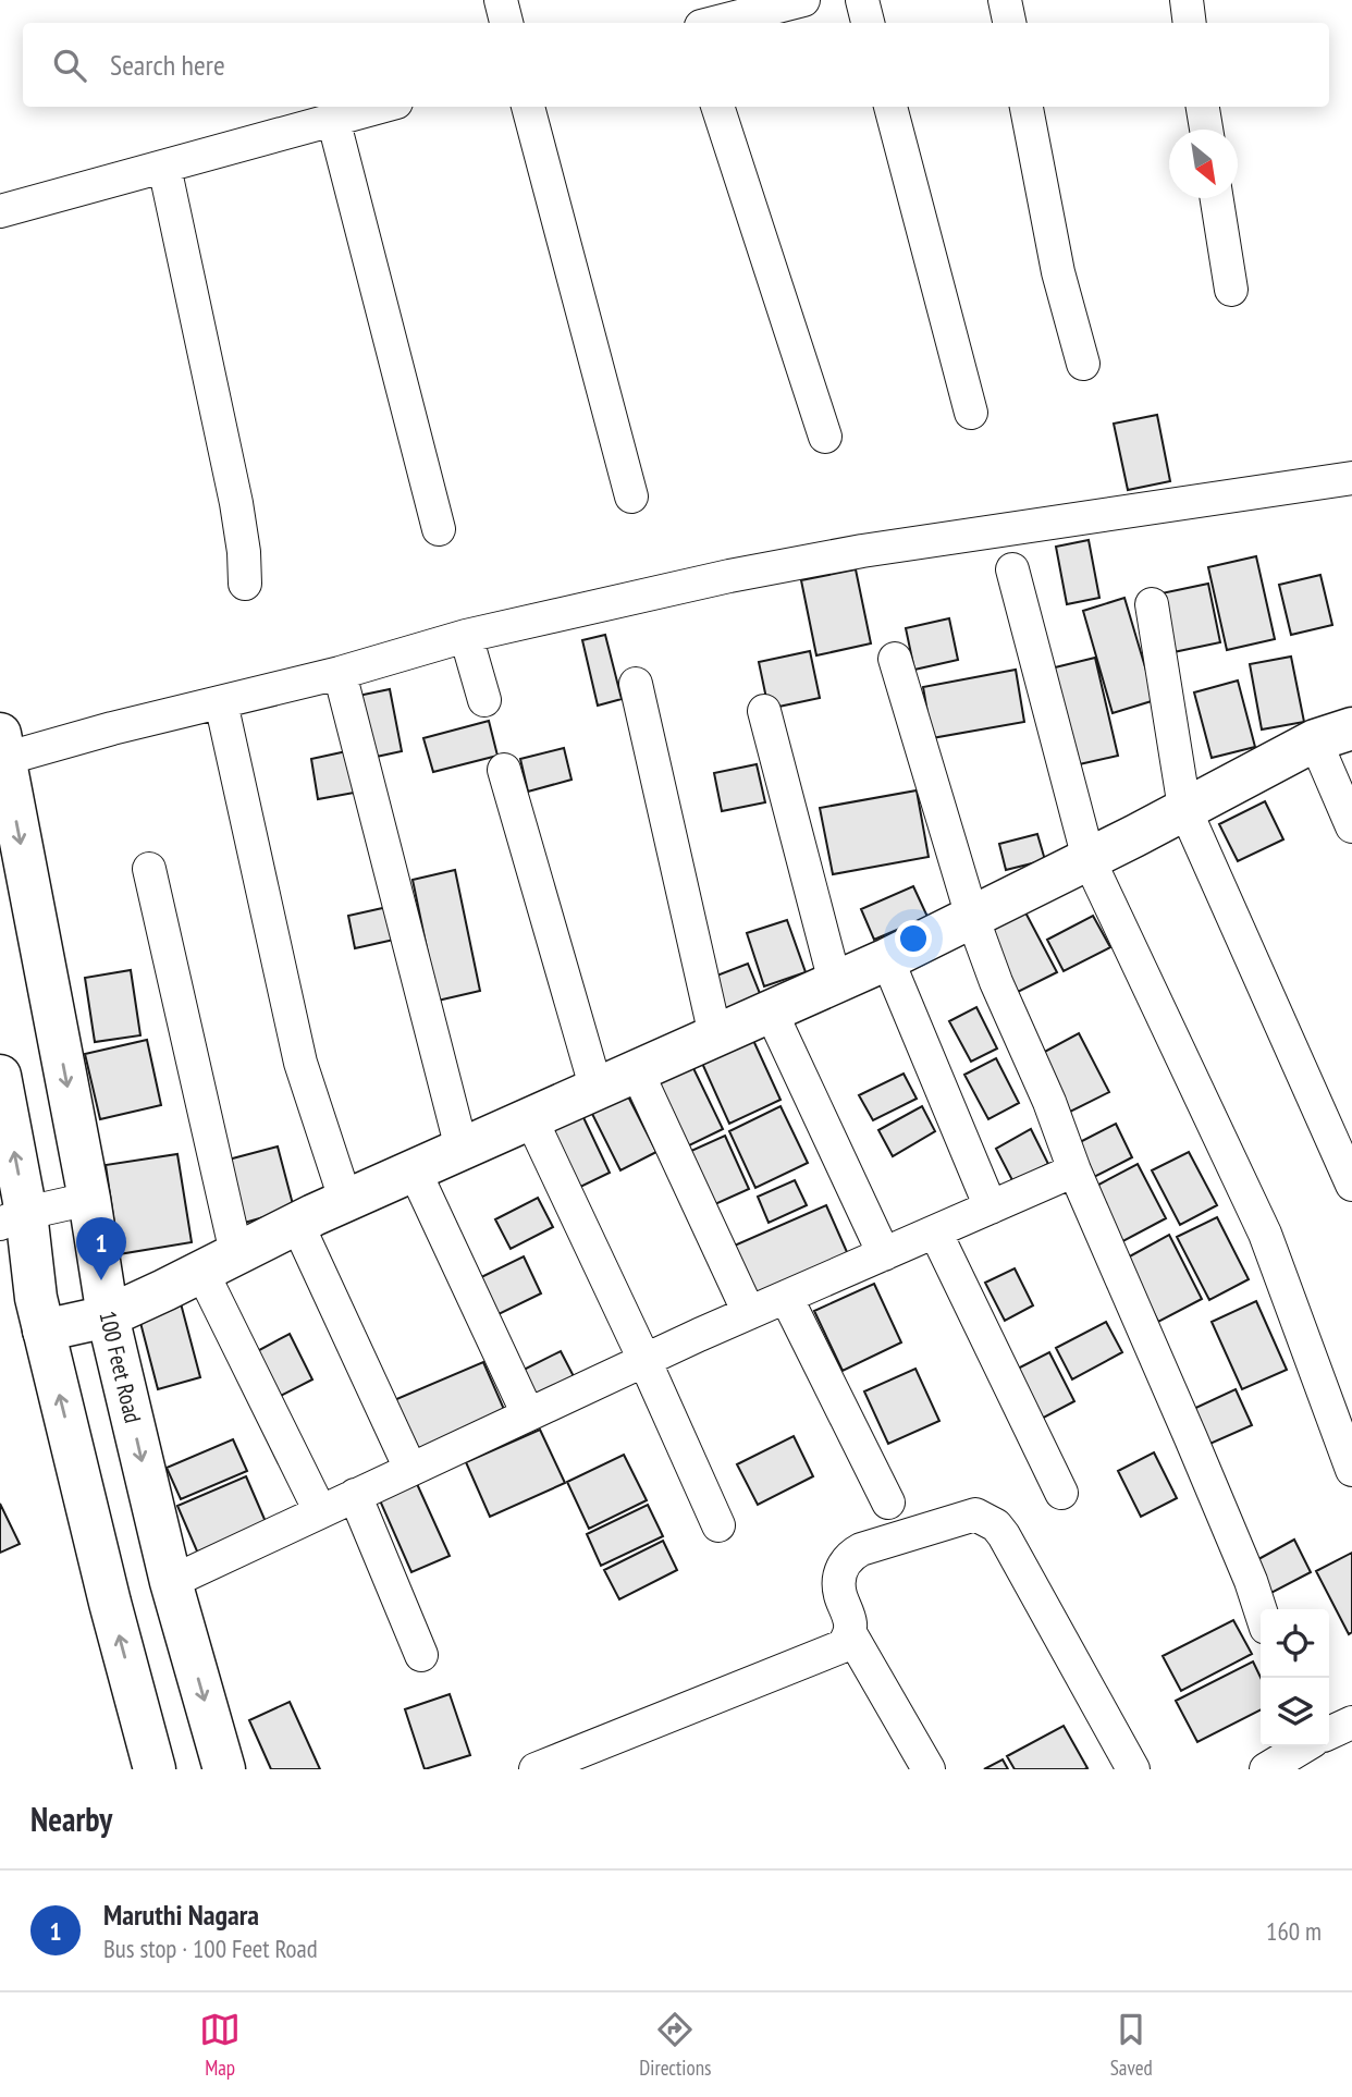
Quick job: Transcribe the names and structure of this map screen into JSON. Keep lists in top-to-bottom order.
{
  "streets": {
    "main road": ["100 Feet Road"]
  },
  "north": "bottom right",
  "page": {
    "search": "Search here",
    "pins": "1",
    "heading": "Nearby",
    "list": [
      {
        "mark": "1",
        "name": "Maruthi Nagara",
        "note": "Bus stop · 100 Feet Road",
        "value": "160 m"
      }
    ],
    "nav": ["Map", "Directions", "Saved"]
  }
}
